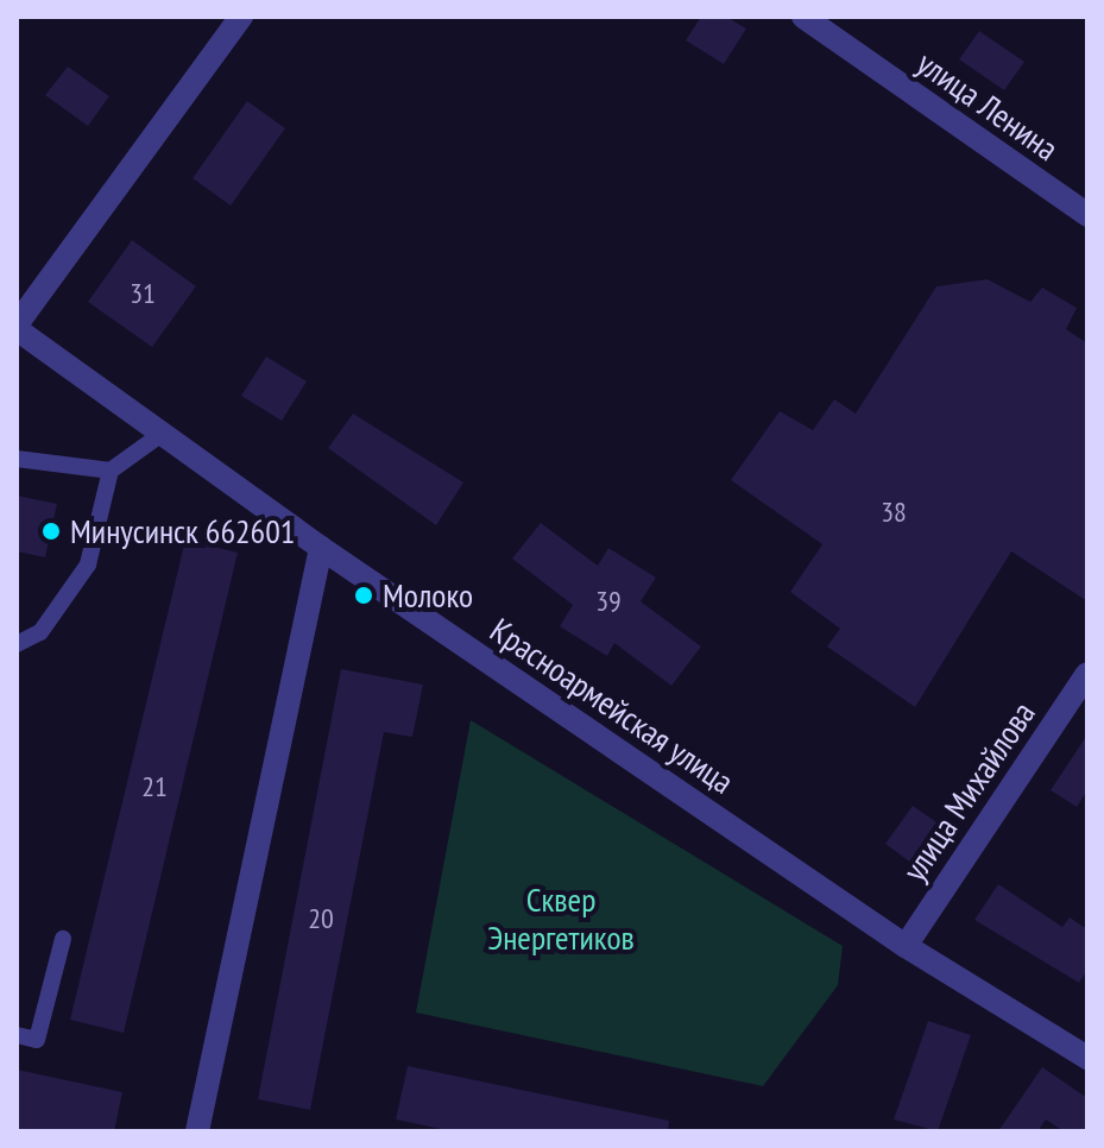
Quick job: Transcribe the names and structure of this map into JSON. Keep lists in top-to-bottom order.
{
  "streets": {
    "street": ["улица Ленина", "Красноармейская улица", "улица Михайлова"]
  },
  "crossings": [
    ["Красноармейская улица", "улица Михайлова"]
  ],
  "parks": ["Сквер Энергетиков"],
  "places": ["Минусинск 662601", "Молоко"],
  "house_numbers": [
    "31",
    "38",
    "39",
    "21",
    "20"
  ]
}
